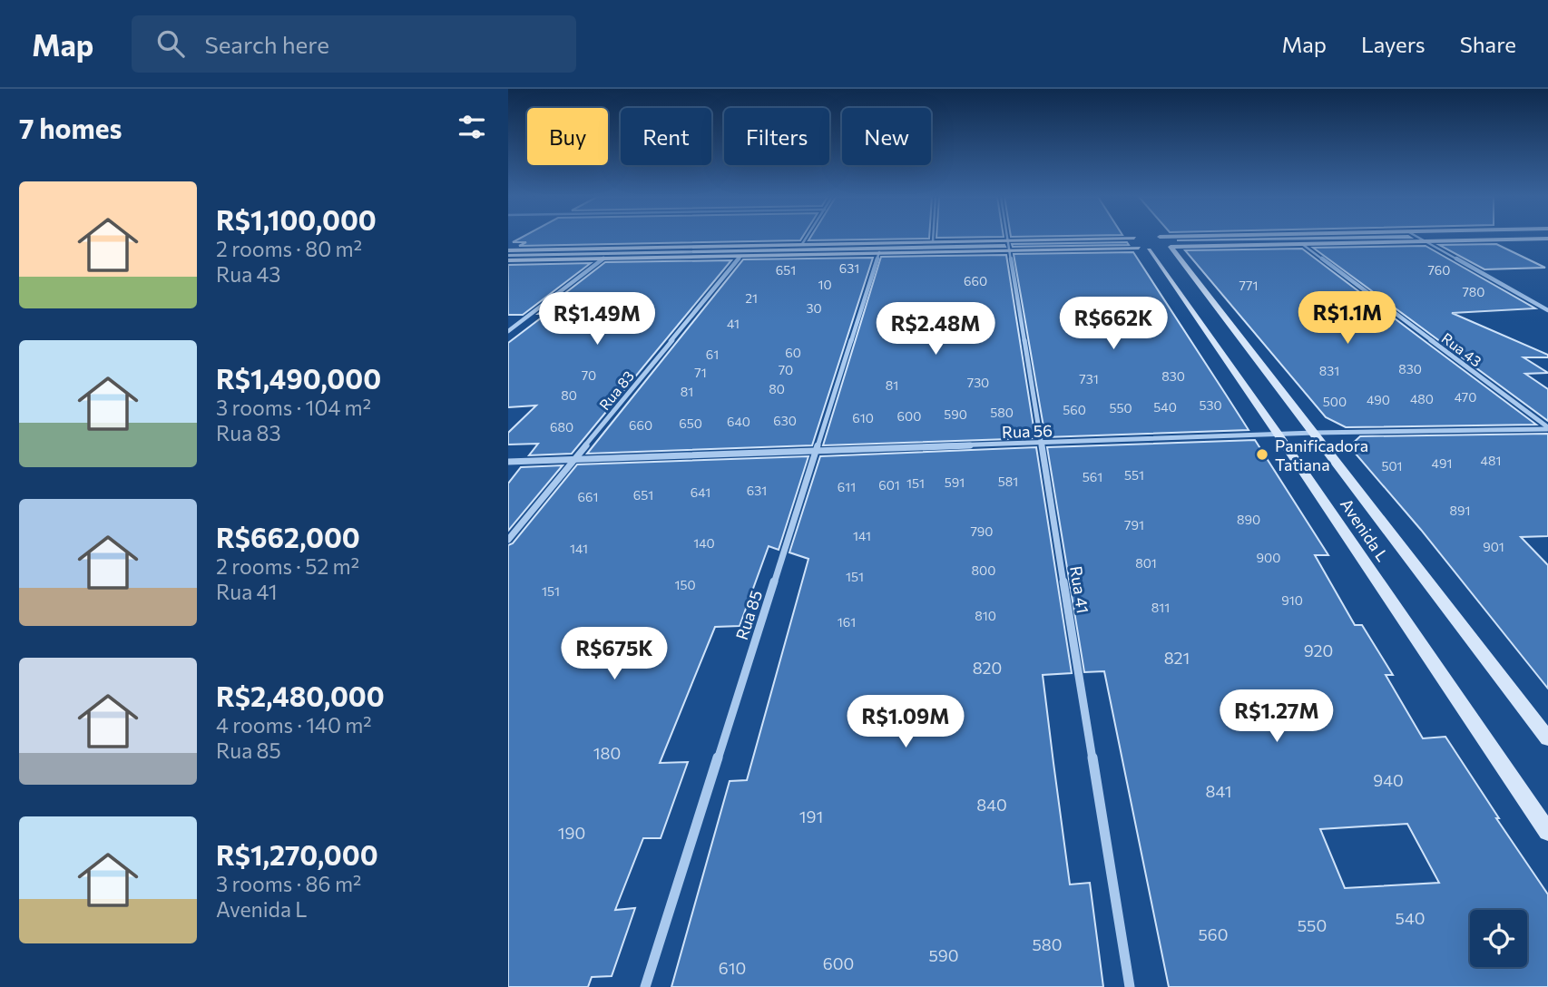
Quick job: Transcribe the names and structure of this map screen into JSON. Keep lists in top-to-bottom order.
{
  "streets": {
    "main road": ["Avenida L"],
    "street": [
      "Rua 43",
      "Rua 83",
      "Rua 56",
      "Rua 41",
      "Rua 85"
    ]
  },
  "crossings": [
    ["Rua 43", "Rua 56"],
    ["Rua 83", "Rua 56"],
    ["Rua 56", "Avenida L"],
    ["Rua 56", "Rua 41"],
    ["Rua 56", "Rua 85"]
  ],
  "places": ["Panificadora Tatiana"],
  "house_numbers": [
    "631",
    "651",
    "760",
    "660",
    "10",
    "771",
    "780",
    "21",
    "30",
    "41",
    "60",
    "61",
    "830",
    "70",
    "831",
    "71",
    "70",
    "830",
    "731",
    "730",
    "81",
    "80",
    "81",
    "80",
    "470",
    "480",
    "490",
    "500",
    "530",
    "540",
    "550",
    "560",
    "580",
    "590",
    "600",
    "610",
    "630",
    "640",
    "650",
    "660",
    "680",
    "481",
    "491",
    "501",
    "551",
    "561",
    "581",
    "591",
    "151",
    "601",
    "611",
    "631",
    "641",
    "651",
    "661",
    "891",
    "890",
    "791",
    "790",
    "141",
    "140",
    "901",
    "141",
    "900",
    "801",
    "800",
    "151",
    "150",
    "151",
    "910",
    "811",
    "810",
    "161",
    "920",
    "821",
    "820",
    "180",
    "940",
    "841",
    "840",
    "191",
    "190",
    "540",
    "550",
    "560",
    "580",
    "590",
    "600",
    "610"
  ],
  "page": {
    "header": "Map",
    "search": "Search here",
    "nav": ["Map", "Layers", "Share"],
    "heading": "7 homes",
    "chip": [
      "Buy",
      "Rent",
      "Filters",
      "New"
    ],
    "list": [
      {
        "name": "R$1,100,000",
        "note": "2 rooms · 80 m² · Rua 43"
      },
      {
        "name": "R$1,490,000",
        "note": "3 rooms · 104 m² · Rua 83"
      },
      {
        "name": "R$662,000",
        "note": "2 rooms · 52 m² · Rua 41"
      },
      {
        "name": "R$2,480,000",
        "note": "4 rooms · 140 m² · Rua 85"
      },
      {
        "name": "R$1,270,000",
        "note": "3 rooms · 86 m² · Avenida L"
      }
    ],
    "price": [
      "R$1.1M",
      "R$1.49M",
      "R$662K",
      "R$2.48M",
      "R$675K",
      "R$1.27M",
      "R$1.09M"
    ]
  }
}
